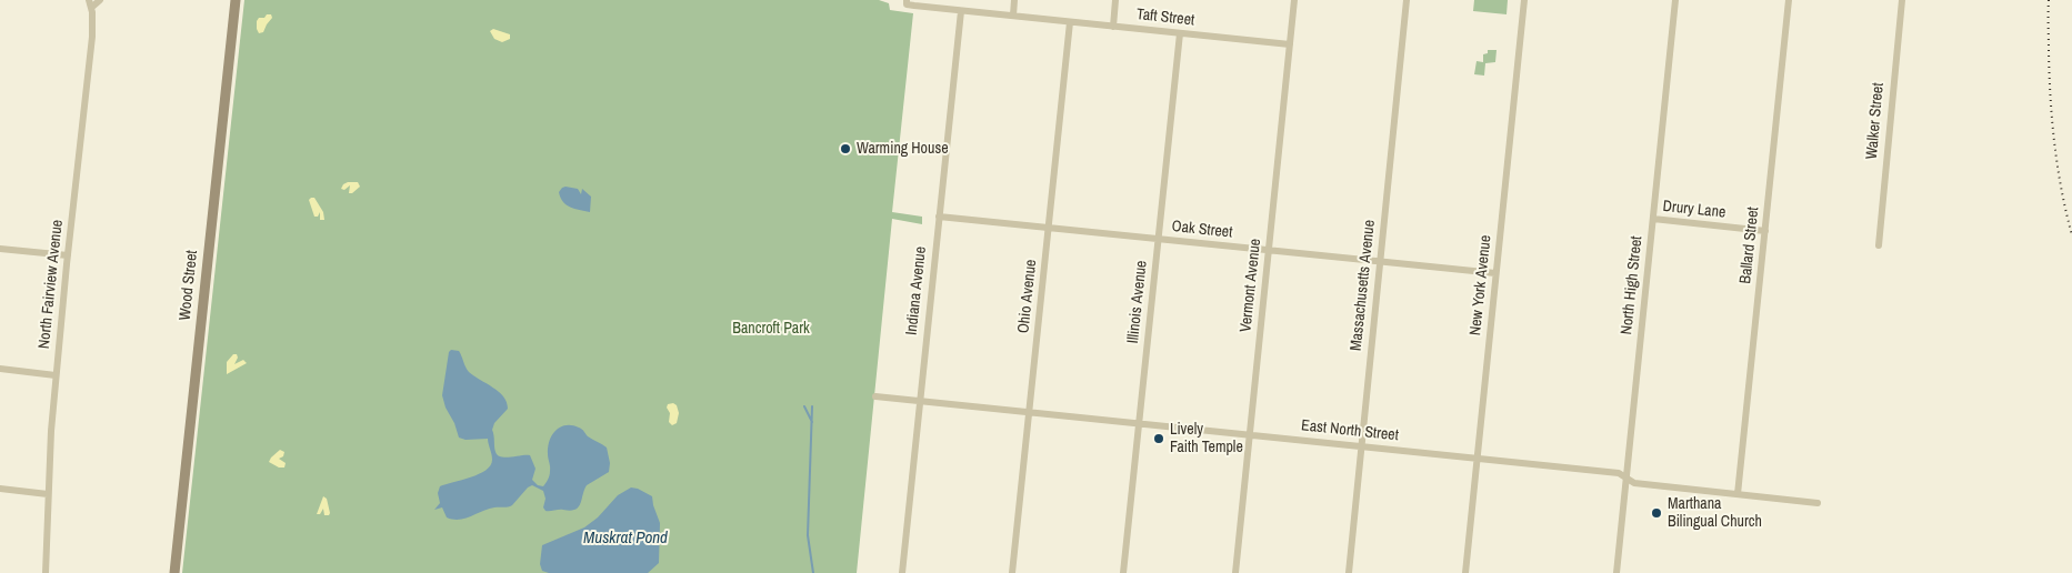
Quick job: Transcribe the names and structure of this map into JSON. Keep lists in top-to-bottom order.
{
  "streets": {
    "street": [
      "Taft Street",
      "Walker Street",
      "Drury Lane",
      "Oak Street",
      "Ballard Street",
      "North Fairview Avenue",
      "Wood Street",
      "Vermont Avenue",
      "Massachusetts Avenue",
      "New York Avenue",
      "North High Street",
      "Indiana Avenue",
      "Ohio Avenue",
      "Illinois Avenue",
      "East North Street"
    ]
  },
  "crossings": [
    ["Taft Street", "Vermont Avenue"],
    ["Taft Street", "Indiana Avenue"],
    ["Taft Street", "Ohio Avenue"],
    ["Taft Street", "Illinois Avenue"],
    ["Drury Lane", "Ballard Street"],
    ["Drury Lane", "North High Street"],
    ["Oak Street", "Vermont Avenue"],
    ["Oak Street", "Massachusetts Avenue"],
    ["Oak Street", "New York Avenue"],
    ["Oak Street", "Indiana Avenue"],
    ["Oak Street", "Ohio Avenue"],
    ["Oak Street", "Illinois Avenue"],
    ["Ballard Street", "East North Street"],
    ["Vermont Avenue", "East North Street"],
    ["Massachusetts Avenue", "East North Street"],
    ["New York Avenue", "East North Street"],
    ["North High Street", "East North Street"],
    ["Indiana Avenue", "East North Street"],
    ["Ohio Avenue", "East North Street"],
    ["Illinois Avenue", "East North Street"]
  ],
  "water": ["Muskrat Pond"],
  "parks": ["Bancroft Park"],
  "places": ["Warming House", "Lively Faith Temple", "Marthana Bilingual Church"]
}
